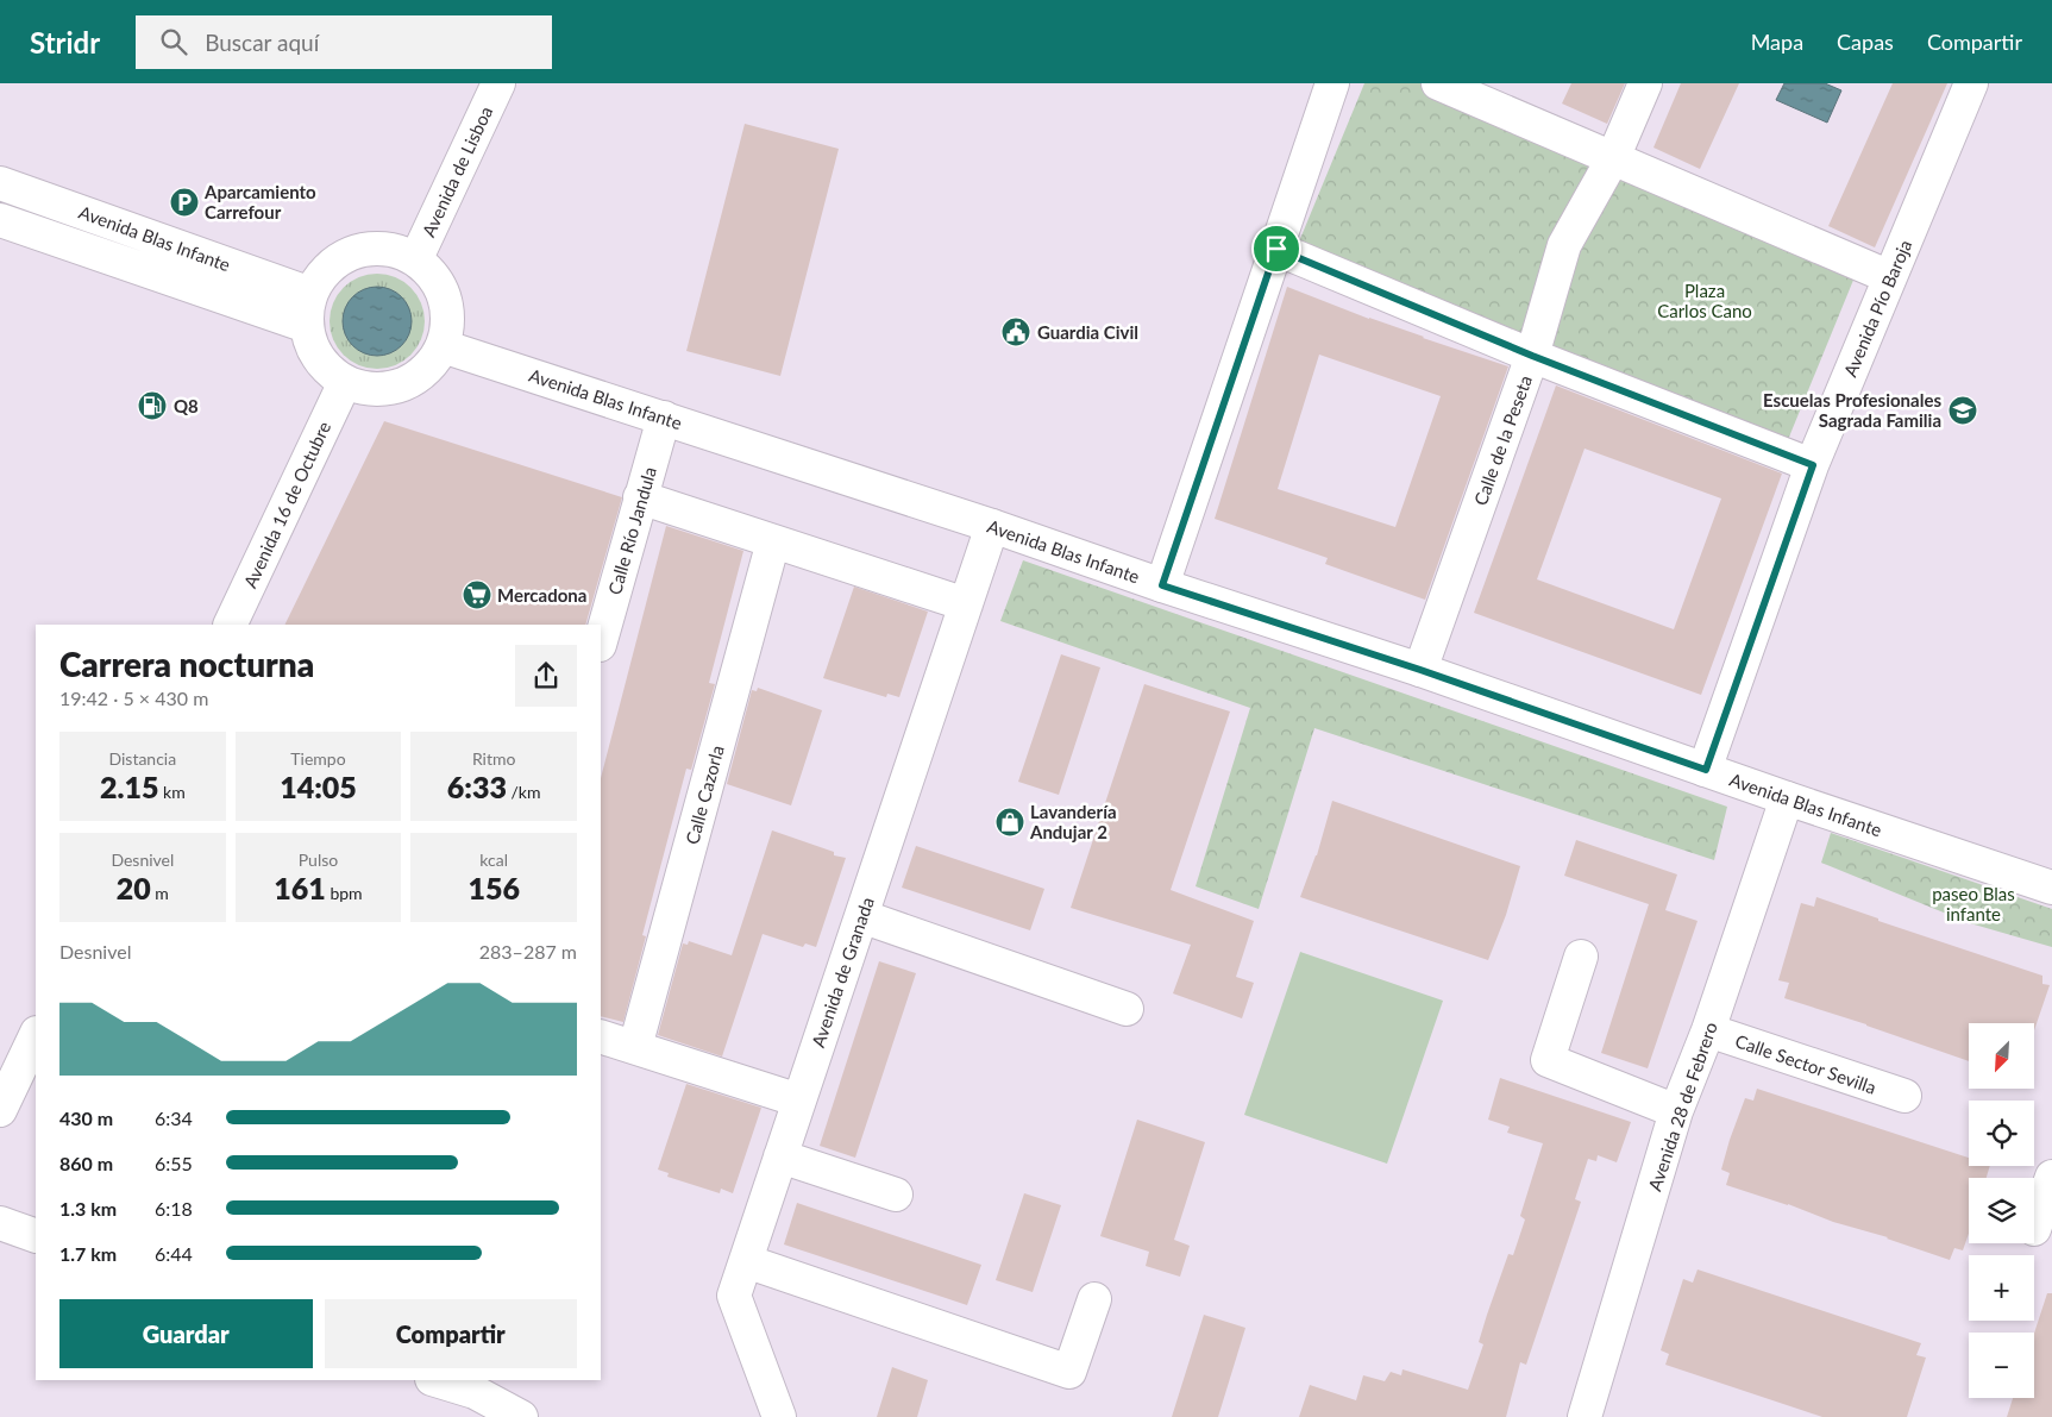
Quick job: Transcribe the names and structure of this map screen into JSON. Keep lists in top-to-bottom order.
{
  "streets": {
    "street": [
      "Avenida de Lisboa",
      "Avenida Blas Infante",
      "Avenida Pío Baroja",
      "Calle de la Peseta",
      "Avenida 16 de Octubre",
      "Calle Río Jandula",
      "Calle Cazorla",
      "Avenida de Granada",
      "Calle Sector Sevilla",
      "Avenida 28 de Febrero"
    ]
  },
  "crossings": [
    ["Avenida de Lisboa", "Avenida Blas Infante"],
    ["Avenida de Lisboa", "Avenida 16 de Octubre"],
    ["Avenida Blas Infante", "Avenida Pío Baroja"],
    ["Avenida Blas Infante", "Calle de la Peseta"],
    ["Avenida Blas Infante", "Avenida 16 de Octubre"],
    ["Avenida Blas Infante", "Calle Río Jandula"],
    ["Avenida Blas Infante", "Avenida de Granada"],
    ["Avenida Blas Infante", "Avenida 28 de Febrero"],
    ["Calle Sector Sevilla", "Avenida 28 de Febrero"]
  ],
  "parks": ["Plaza Carlos Cano", "paseo Blas infante"],
  "places": {
    "parking": ["Aparcamiento Carrefour"],
    "public building": ["Guardia Civil"],
    "fuel station": ["Q8"],
    "school or university": ["Escuelas Profesionales Sagrada Familia"],
    "supermarket": ["Mercadona"],
    "shop": ["Lavandería Andujar 2"]
  },
  "north": "bottom left",
  "page": {
    "header": "Stridr",
    "search": "Buscar aquí",
    "nav": ["Mapa", "Capas", "Compartir"],
    "heading": ["Carrera nocturna", "19:42 · 5 × 430 m"],
    "stats": [
      ["Distancia", "2.15 km"],
      ["Tiempo", "14:05"],
      ["Ritmo", "6:33 /km"],
      ["Desnivel", "20 m"],
      ["Pulso", "161 bpm"],
      ["kcal", "156"]
    ],
    "chart": ["Desnivel", "283–287 m"],
    "map_buttons": ["+", "−"],
    "list": [
      {
        "name": "430 m",
        "note": "6:34"
      },
      {
        "name": "860 m",
        "note": "6:55"
      },
      {
        "name": "1.3 km",
        "note": "6:18"
      },
      {
        "name": "1.7 km",
        "note": "6:44"
      }
    ],
    "buttons": ["Guardar", "Compartir"]
  }
}
